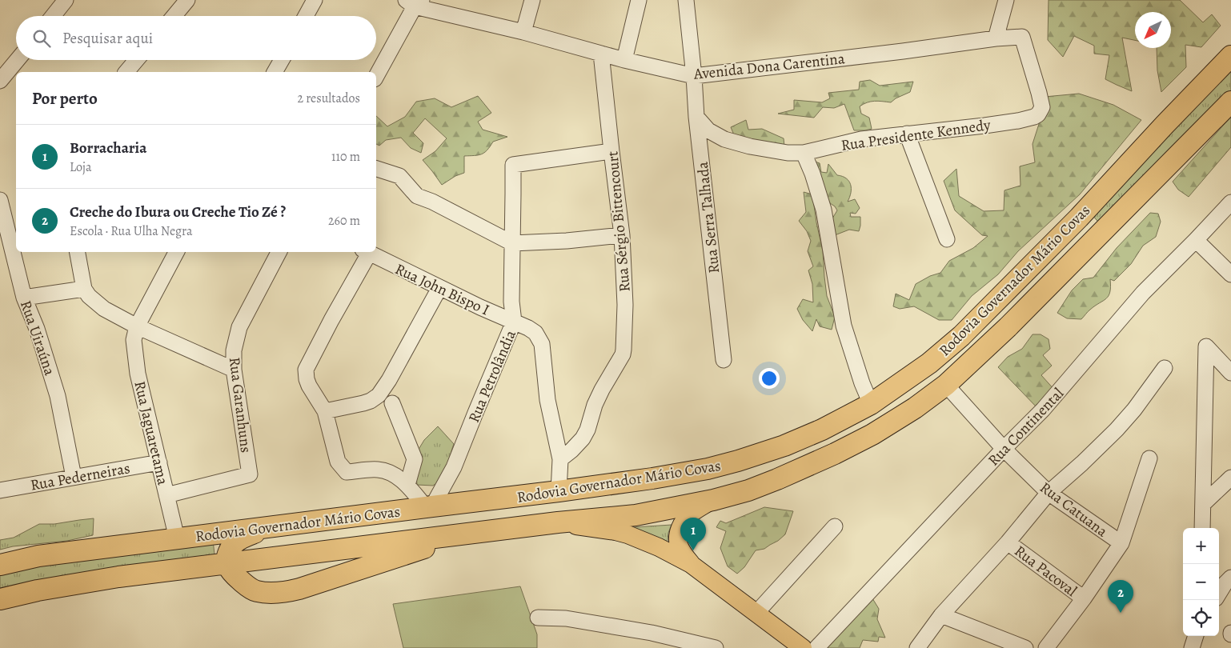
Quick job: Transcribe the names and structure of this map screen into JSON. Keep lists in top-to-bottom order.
{
  "streets": {
    "highway": ["Rodovia Governador Mário Covas"],
    "street": [
      "Avenida Dona Carentina",
      "Rua Presidente Kennedy",
      "Rua Serra Talhada",
      "Rua Sérgio Bittencourt",
      "Rua John Bispo I",
      "Rua Uiraúna",
      "Rua Petrolândia",
      "Rua Garanhuns",
      "Rua Continental",
      "Rua Jaguaretama",
      "Rua Pederneiras",
      "Rua Catuana",
      "Rua Pacoval"
    ]
  },
  "crossings": [
    ["Avenida Dona Carentina", "Rua Presidente Kennedy"],
    ["Avenida Dona Carentina", "Rua Serra Talhada"],
    ["Avenida Dona Carentina", "Rua Sérgio Bittencourt"],
    ["Rua Presidente Kennedy", "Rua Serra Talhada"],
    ["Rua Sérgio Bittencourt", "Rua John Bispo I"],
    ["Rua Sérgio Bittencourt", "Rua Petrolândia"],
    ["Rodovia Governador Mário Covas", "Rua Petrolândia"],
    ["Rodovia Governador Mário Covas", "Rua Jaguaretama"],
    ["Rodovia Governador Mário Covas", "Rua Catuana"],
    ["Rua John Bispo I", "Rua Petrolândia"],
    ["Rua Uiraúna", "Rua Pederneiras"],
    ["Rua Garanhuns", "Rua Jaguaretama"],
    ["Rua Continental", "Rua Catuana"],
    ["Rua Jaguaretama", "Rua Pederneiras"]
  ],
  "north": "bottom left",
  "page": {
    "search": "Pesquisar aqui",
    "heading": ["Por perto", "2 resultados"],
    "list": [
      {
        "mark": "1",
        "name": "Borracharia",
        "note": "Loja",
        "value": "110 m"
      },
      {
        "mark": "2",
        "name": "Creche do Ibura ou Creche Tio Zé ?",
        "note": "Escola · Rua Ulha Negra",
        "value": "260 m"
      }
    ],
    "pins": ["1", "2"],
    "map_buttons": ["+", "−"]
  }
}
